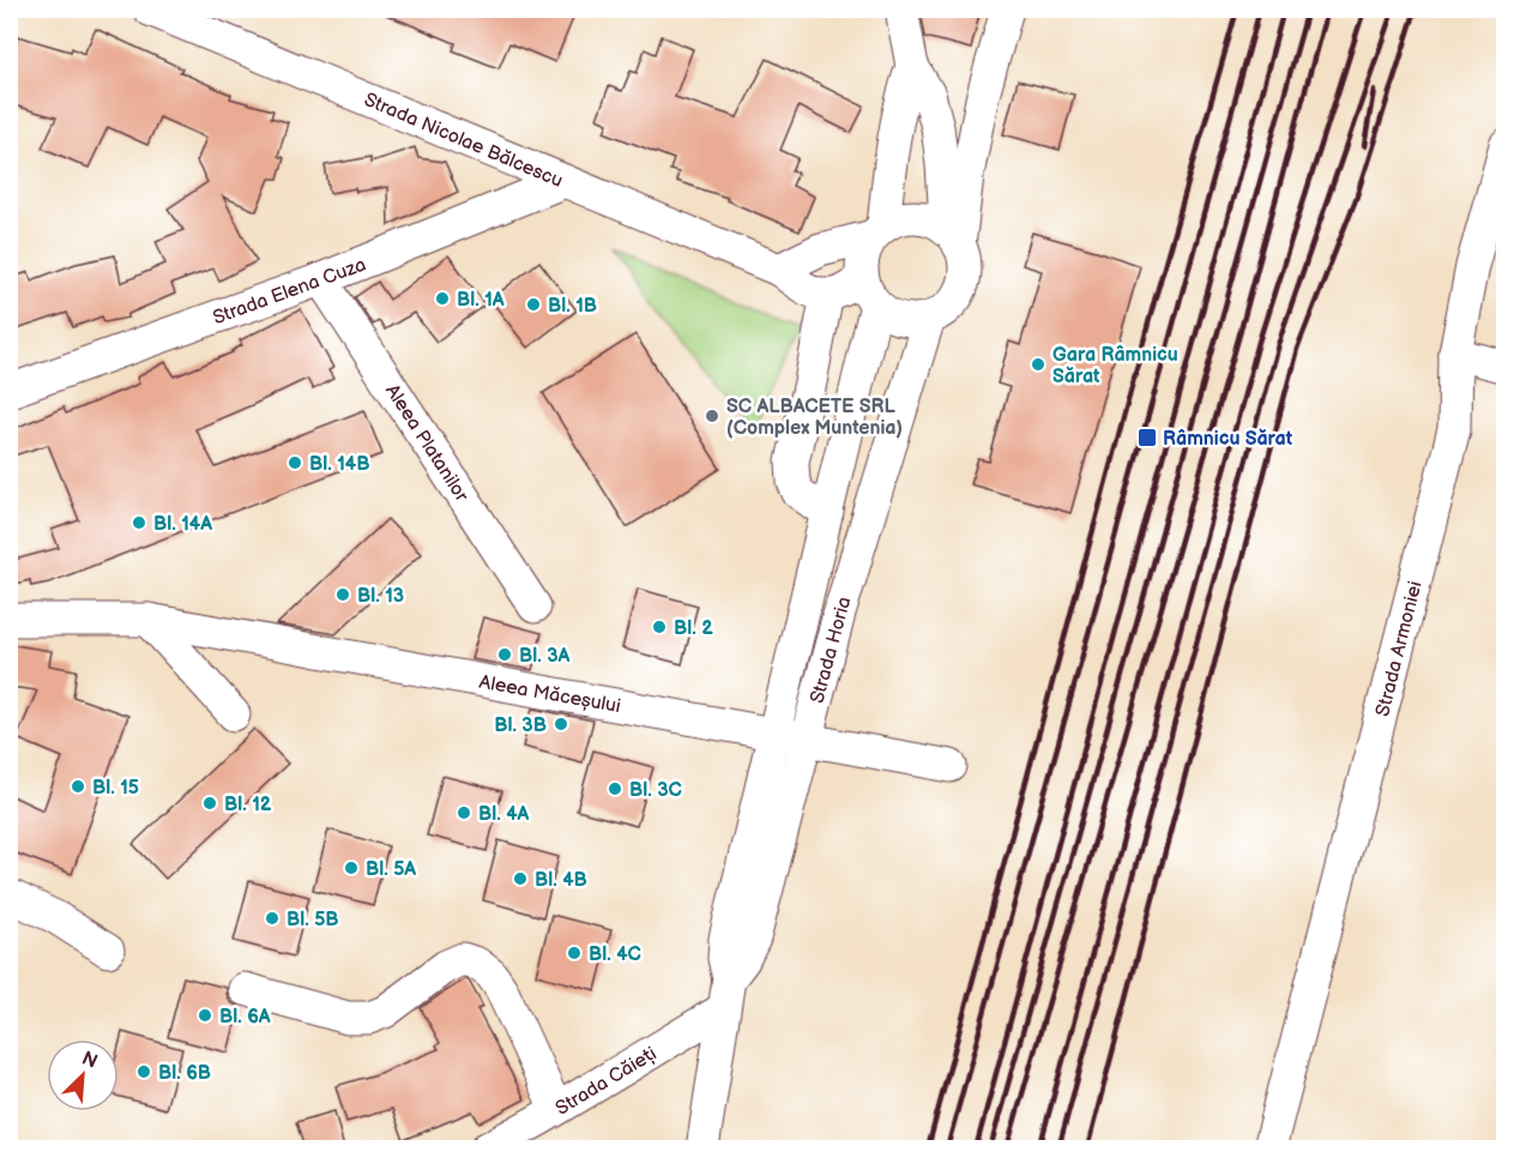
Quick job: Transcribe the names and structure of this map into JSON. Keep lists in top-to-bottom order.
{
  "streets": {
    "street": [
      "Strada Nicolae Bălcescu",
      "Strada Elena Cuza",
      "Aleea Platanilor",
      "Strada Armoniei",
      "Strada Horia",
      "Aleea Măceșului",
      "Strada Căieți"
    ]
  },
  "crossings": [
    ["Strada Nicolae Bălcescu", "Strada Elena Cuza"],
    ["Strada Elena Cuza", "Aleea Platanilor"],
    ["Strada Horia", "Strada Căieți"]
  ],
  "places": {
    "other": [
      "Bl. 1A",
      "Bl. 1B",
      "Gara Râmnicu Sărat",
      "SC ALBACETE SRL (Complex Muntenia)",
      "Bl. 14B",
      "Bl. 14A",
      "Bl. 13",
      "Bl. 2",
      "Bl. 3A",
      "Bl. 3B",
      "Bl. 15",
      "Bl. 3C",
      "Bl. 12",
      "Bl. 4A",
      "Bl. 5A",
      "Bl. 4B",
      "Bl. 5B",
      "Bl. 4C",
      "Bl. 6A",
      "Bl. 6B"
    ],
    "transit": ["Râmnicu Sărat"]
  },
  "north": "top right"
}
